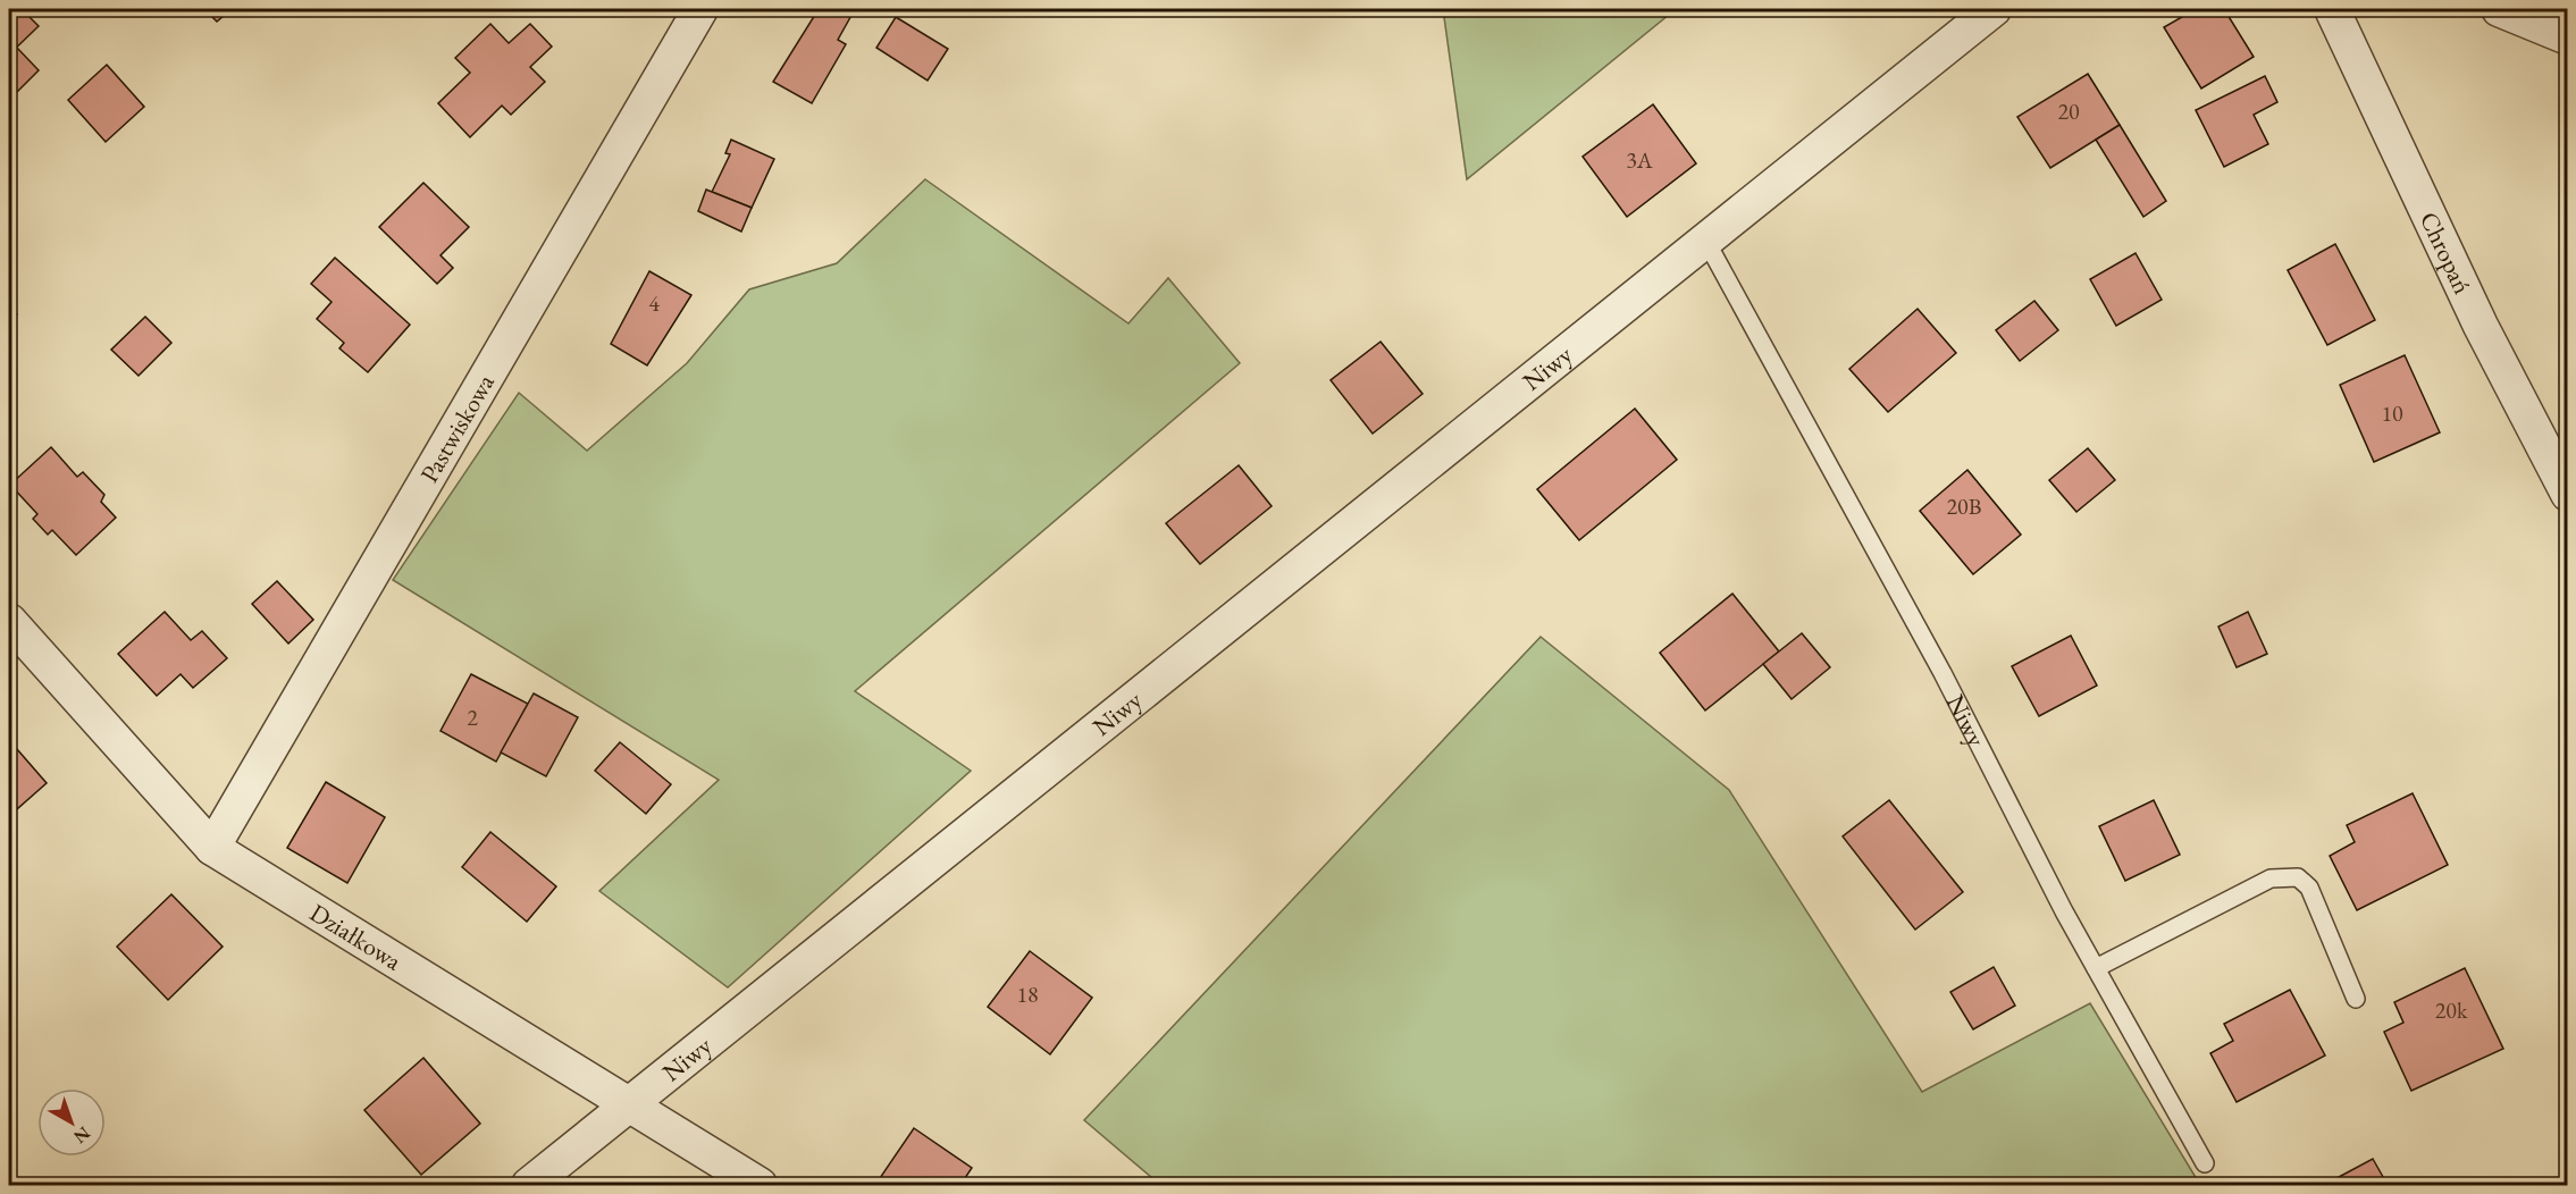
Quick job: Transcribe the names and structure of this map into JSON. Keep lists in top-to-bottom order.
{
  "streets": {
    "street": [
      "Chropań",
      "Niwy",
      "Pastwiskowa",
      "Działkowa"
    ]
  },
  "crossings": [
    ["Niwy", "Działkowa"],
    ["Pastwiskowa", "Działkowa"]
  ],
  "house_numbers": [
    "20",
    "3A",
    "4",
    "10",
    "20B",
    "2",
    "18",
    "20k"
  ],
  "north": "bottom right"
}
